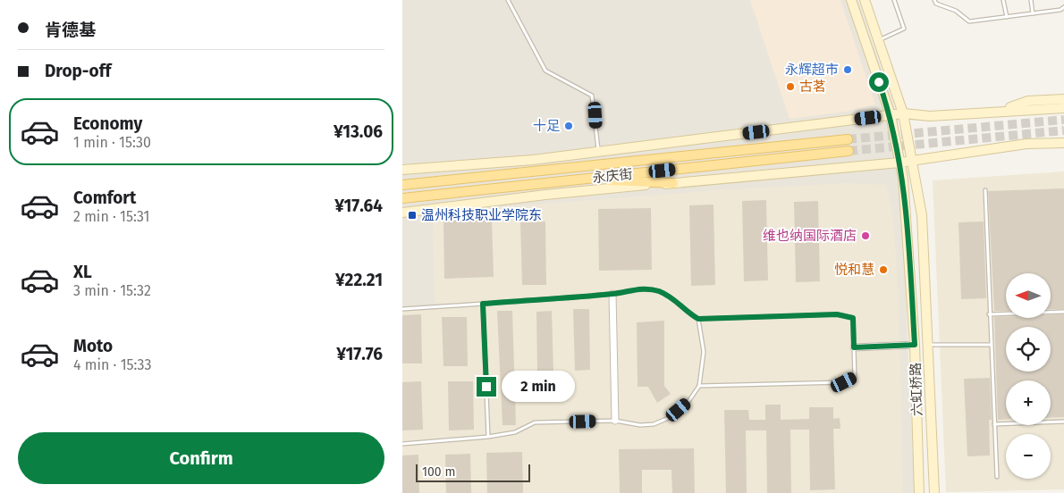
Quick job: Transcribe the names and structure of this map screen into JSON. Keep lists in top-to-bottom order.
{
  "streets": {
    "main road": ["永庆街", "六虹桥路"]
  },
  "places": {
    "other": [
      "永辉超市",
      "古茗",
      "十足",
      "维也纳国际酒店",
      "悦和慧"
    ],
    "transit": ["温州科技职业学院东"]
  },
  "scale_bar": "100 m",
  "north": "left",
  "page": {
    "banner": ["肯德基", "Drop-off"],
    "list": [
      {
        "name": "Economy",
        "note": "1 min · 15:30",
        "value": "¥13.06"
      },
      {
        "name": "Comfort",
        "note": "2 min · 15:31",
        "value": "¥17.64"
      },
      {
        "name": "XL",
        "note": "3 min · 15:32",
        "value": "¥22.21"
      },
      {
        "name": "Moto",
        "note": "4 min · 15:33",
        "value": "¥17.76"
      }
    ],
    "map_buttons": ["+", "−"],
    "bubble": "2 min",
    "buttons": "Confirm",
    "scale": "100 m"
  }
}
